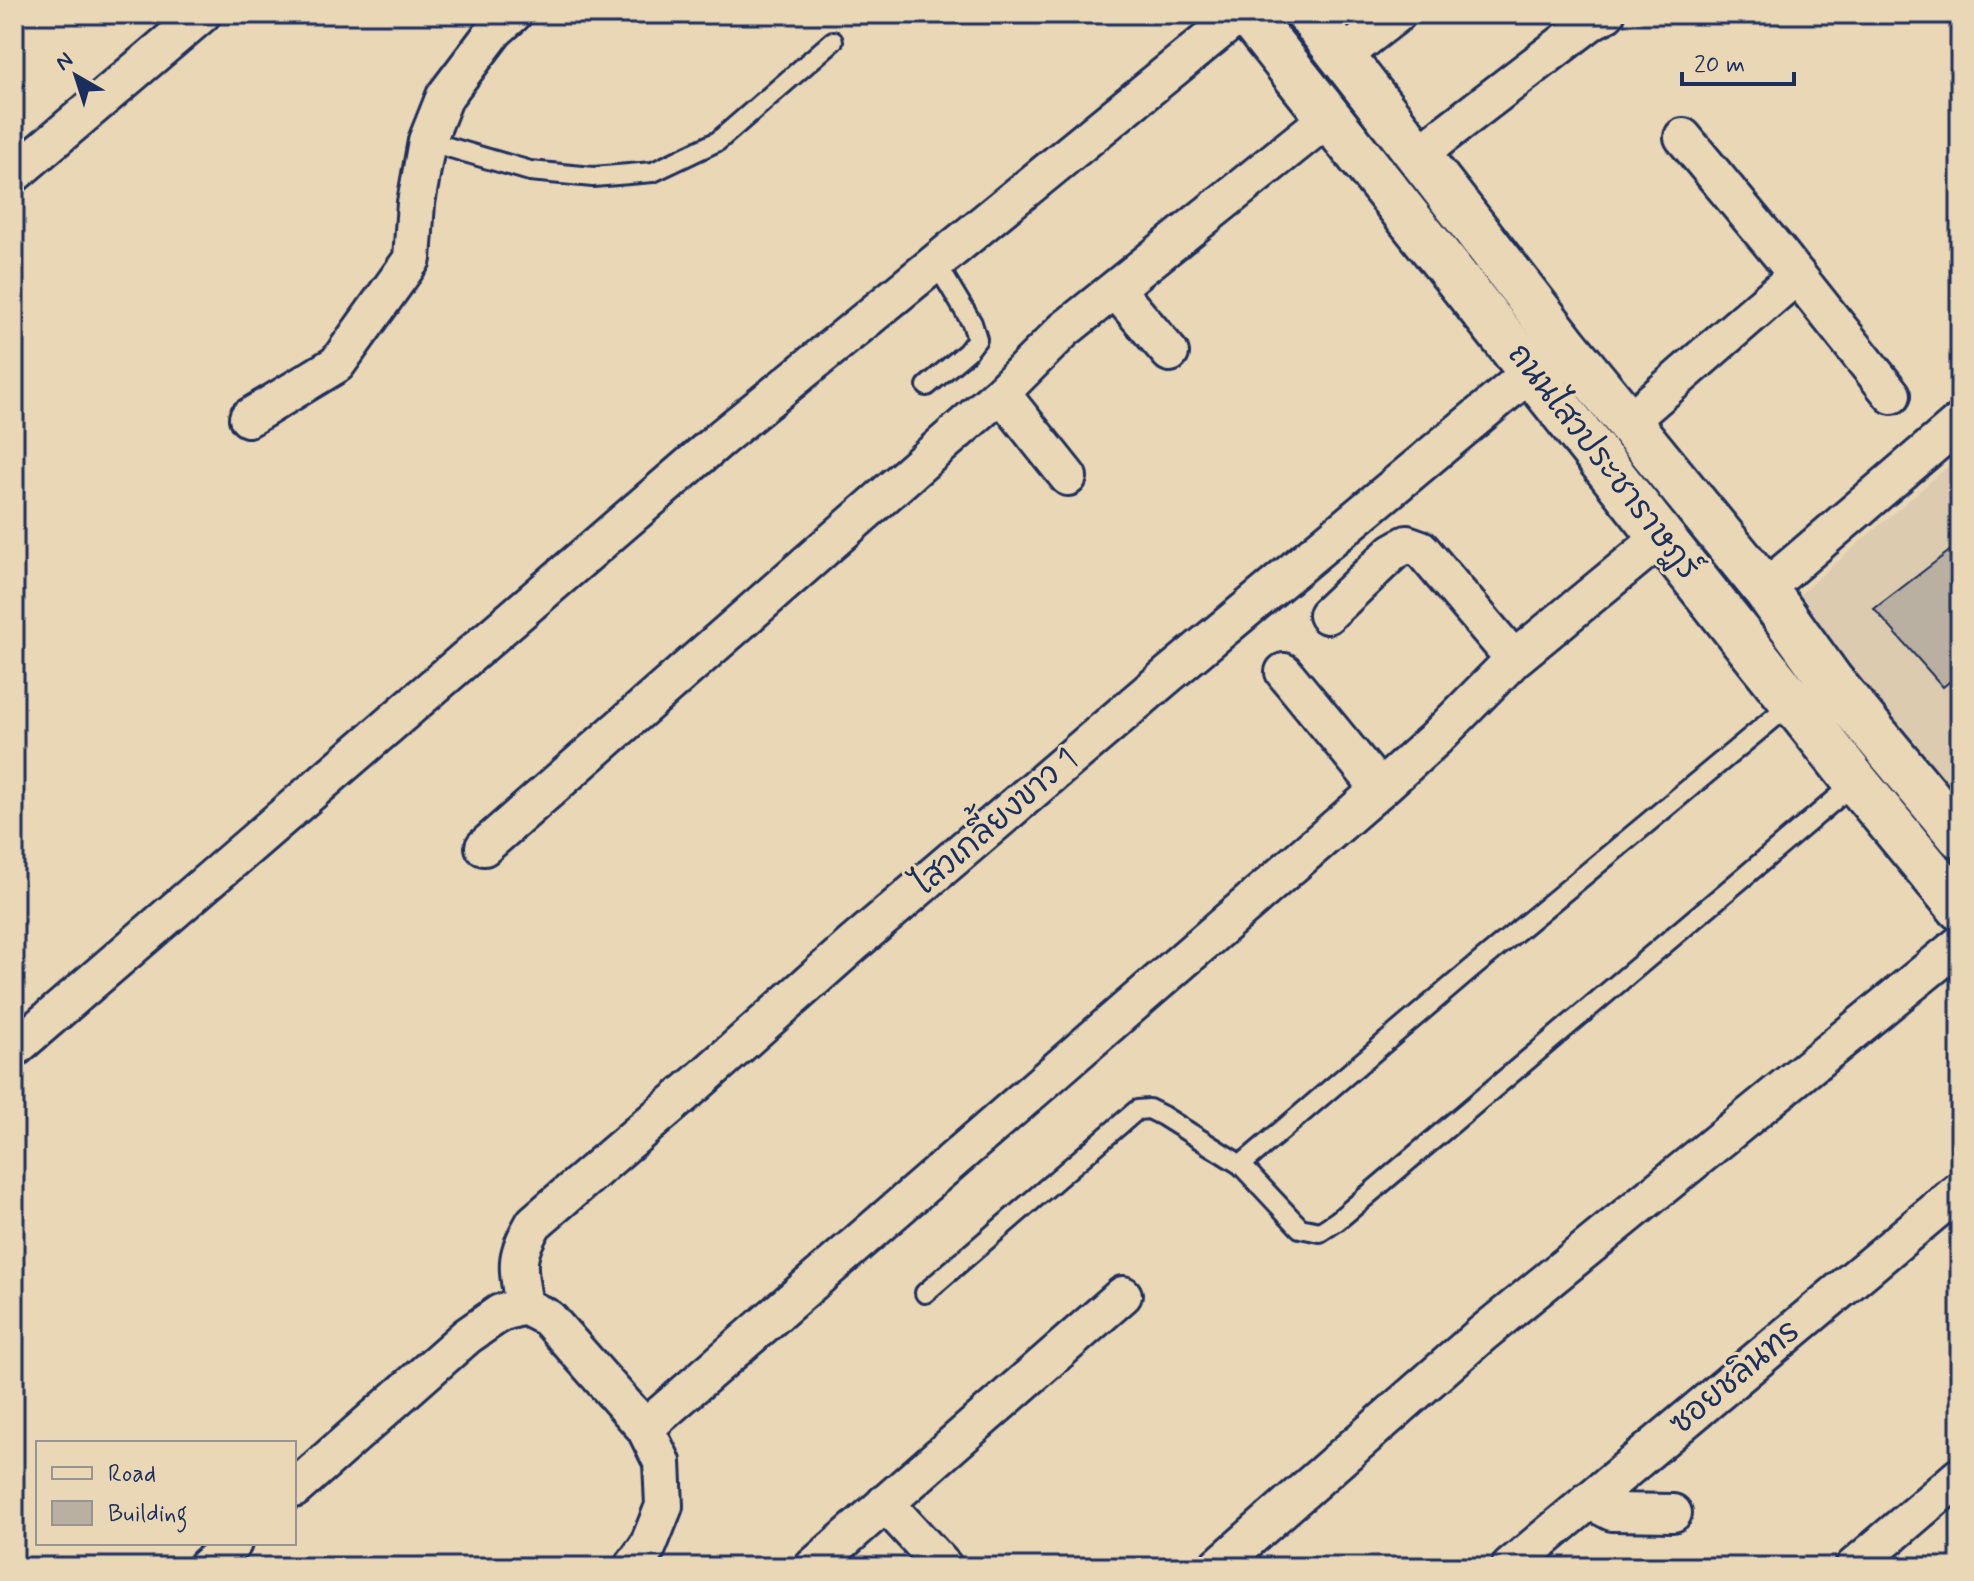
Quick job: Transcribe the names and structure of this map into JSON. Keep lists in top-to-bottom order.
{
  "streets": {
    "main road": ["ถนนไสวประชาราษฎร์"],
    "street": ["ไสวเกลี้ยงขาว 1", "ซอยชลินทร"]
  },
  "crossings": [
    ["ถนนไสวประชาราษฎร์", "ไสวเกลี้ยงขาว 1"]
  ],
  "legend": ["Road", "Building"],
  "scale_bar": "20 m",
  "north": "top left"
}
